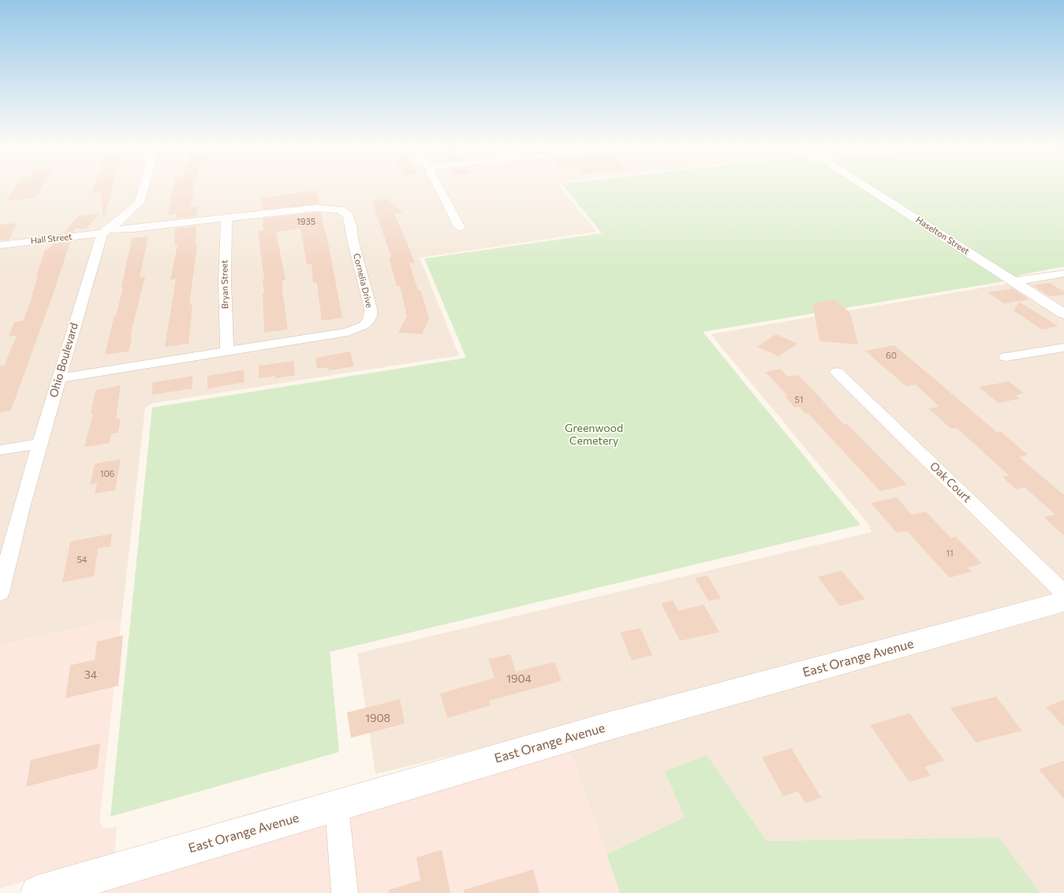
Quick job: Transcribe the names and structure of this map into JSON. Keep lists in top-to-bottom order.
{
  "streets": {
    "main road": ["East Orange Avenue"],
    "street": [
      "Haselton Street",
      "Hall Street",
      "Cornelia Drive",
      "Bryan Street",
      "Ohio Boulevard",
      "Oak Court"
    ]
  },
  "crossings": [
    ["Hall Street", "Cornelia Drive"],
    ["Hall Street", "Ohio Boulevard"],
    ["Cornelia Drive", "Bryan Street"],
    ["Cornelia Drive", "Ohio Boulevard"]
  ],
  "parks": ["Greenwood Cemetery"],
  "house_numbers": [
    "1935",
    "60",
    "51",
    "106",
    "11",
    "54",
    "34",
    "1904",
    "1908"
  ]
}
